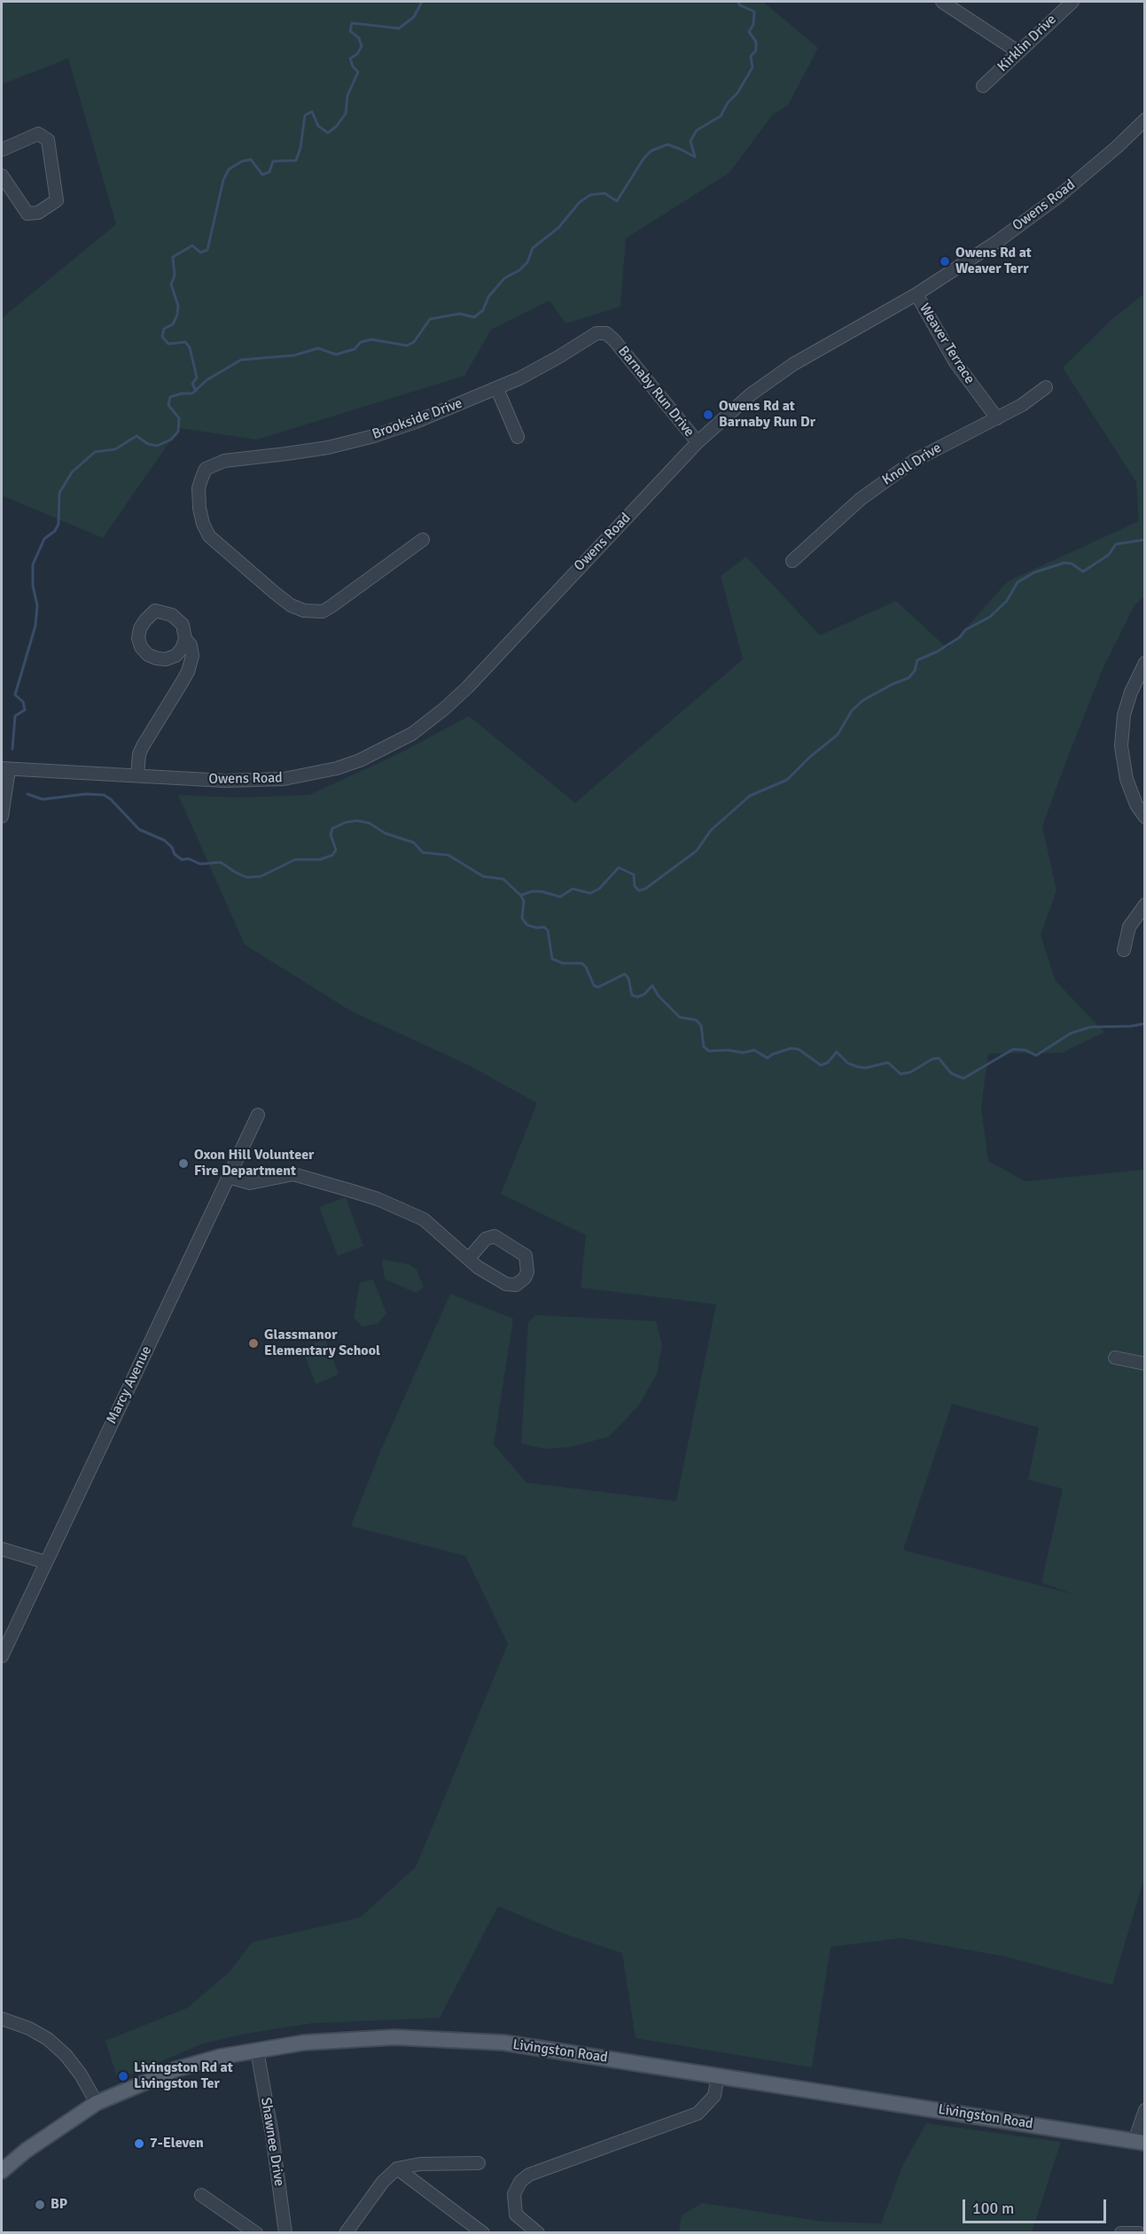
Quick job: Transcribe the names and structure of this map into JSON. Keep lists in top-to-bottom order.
{
  "streets": {
    "main road": ["Livingston Road"],
    "street": [
      "Kirklin Drive",
      "Owens Road",
      "Weaver Terrace",
      "Barnaby Run Drive",
      "Brookside Drive",
      "Knoll Drive",
      "Marcy Avenue",
      "Shawnee Drive"
    ]
  },
  "crossings": [
    ["Owens Road", "Weaver Terrace"],
    ["Owens Road", "Barnaby Run Drive"],
    ["Weaver Terrace", "Knoll Drive"],
    ["Barnaby Run Drive", "Brookside Drive"],
    ["Livingston Road", "Shawnee Drive"]
  ],
  "places": [
    "Owens Rd at Weaver Terr",
    "Owens Rd at Barnaby Run Dr",
    "Oxon Hill Volunteer Fire Department",
    "Glassmanor Elementary School",
    "Livingston Rd at Livingston Ter",
    "7-Eleven",
    "BP"
  ],
  "scale_bar": "100 m"
}
